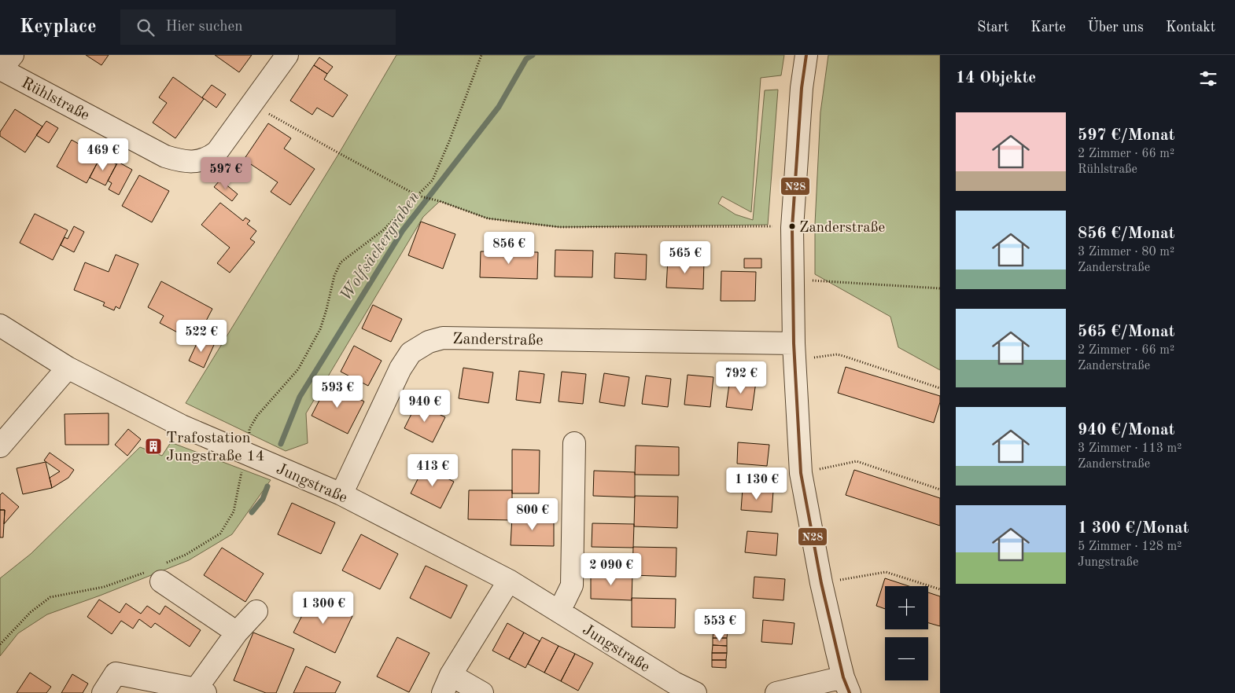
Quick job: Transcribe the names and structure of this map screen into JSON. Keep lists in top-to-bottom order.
{
  "streets": {
    "street": ["Rühlstraße", "Zanderstraße", "Jungstraße"]
  },
  "crossings": [
    ["Zanderstraße", "Jungstraße"]
  ],
  "water": ["Wolfsäckergraben"],
  "places": {
    "other": ["Zanderstraße"],
    "building": ["Trafostation Jungstraße 14"]
  },
  "lines": ["transit line N28"],
  "page": {
    "header": "Keyplace",
    "search": "Hier suchen",
    "nav": [
      "Start",
      "Karte",
      "Über uns",
      "Kontakt"
    ],
    "heading": "14 Objekte",
    "list": [
      {
        "name": "597 €/Monat",
        "note": "2 Zimmer · 66 m² · Rühlstraße"
      },
      {
        "name": "856 €/Monat",
        "note": "3 Zimmer · 80 m² · Zanderstraße"
      },
      {
        "name": "565 €/Monat",
        "note": "2 Zimmer · 66 m² · Zanderstraße"
      },
      {
        "name": "940 €/Monat",
        "note": "3 Zimmer · 113 m² · Zanderstraße"
      },
      {
        "name": "1 300 €/Monat",
        "note": "5 Zimmer · 128 m² · Jungstraße"
      }
    ],
    "price": [
      "469 €",
      "597 €",
      "856 €",
      "565 €",
      "522 €",
      "792 €",
      "593 €",
      "940 €",
      "413 €",
      "1 130 €",
      "800 €",
      "2 090 €",
      "1 300 €",
      "553 €"
    ],
    "map_buttons": ["+", "−"]
  }
}
